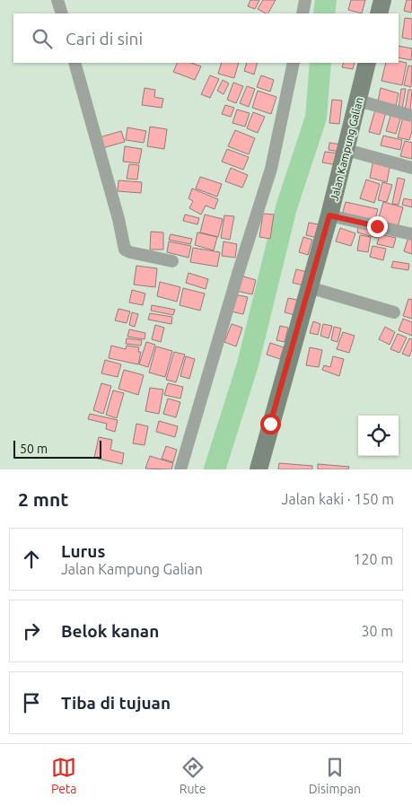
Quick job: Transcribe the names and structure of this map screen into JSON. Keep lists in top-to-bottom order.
{
  "streets": {
    "main road": ["Jalan Kampung Galian"]
  },
  "scale_bar": "50 m",
  "page": {
    "search": "Cari di sini",
    "scale": "50 m",
    "heading": ["2 mnt", "Jalan kaki · 150 m"],
    "list": [
      ["Lurus", "Jalan Kampung Galian", "120 m"],
      ["Belok kanan", "30 m"],
      "Tiba di tujuan"
    ],
    "nav": ["Peta", "Rute", "Disimpan"]
  }
}
